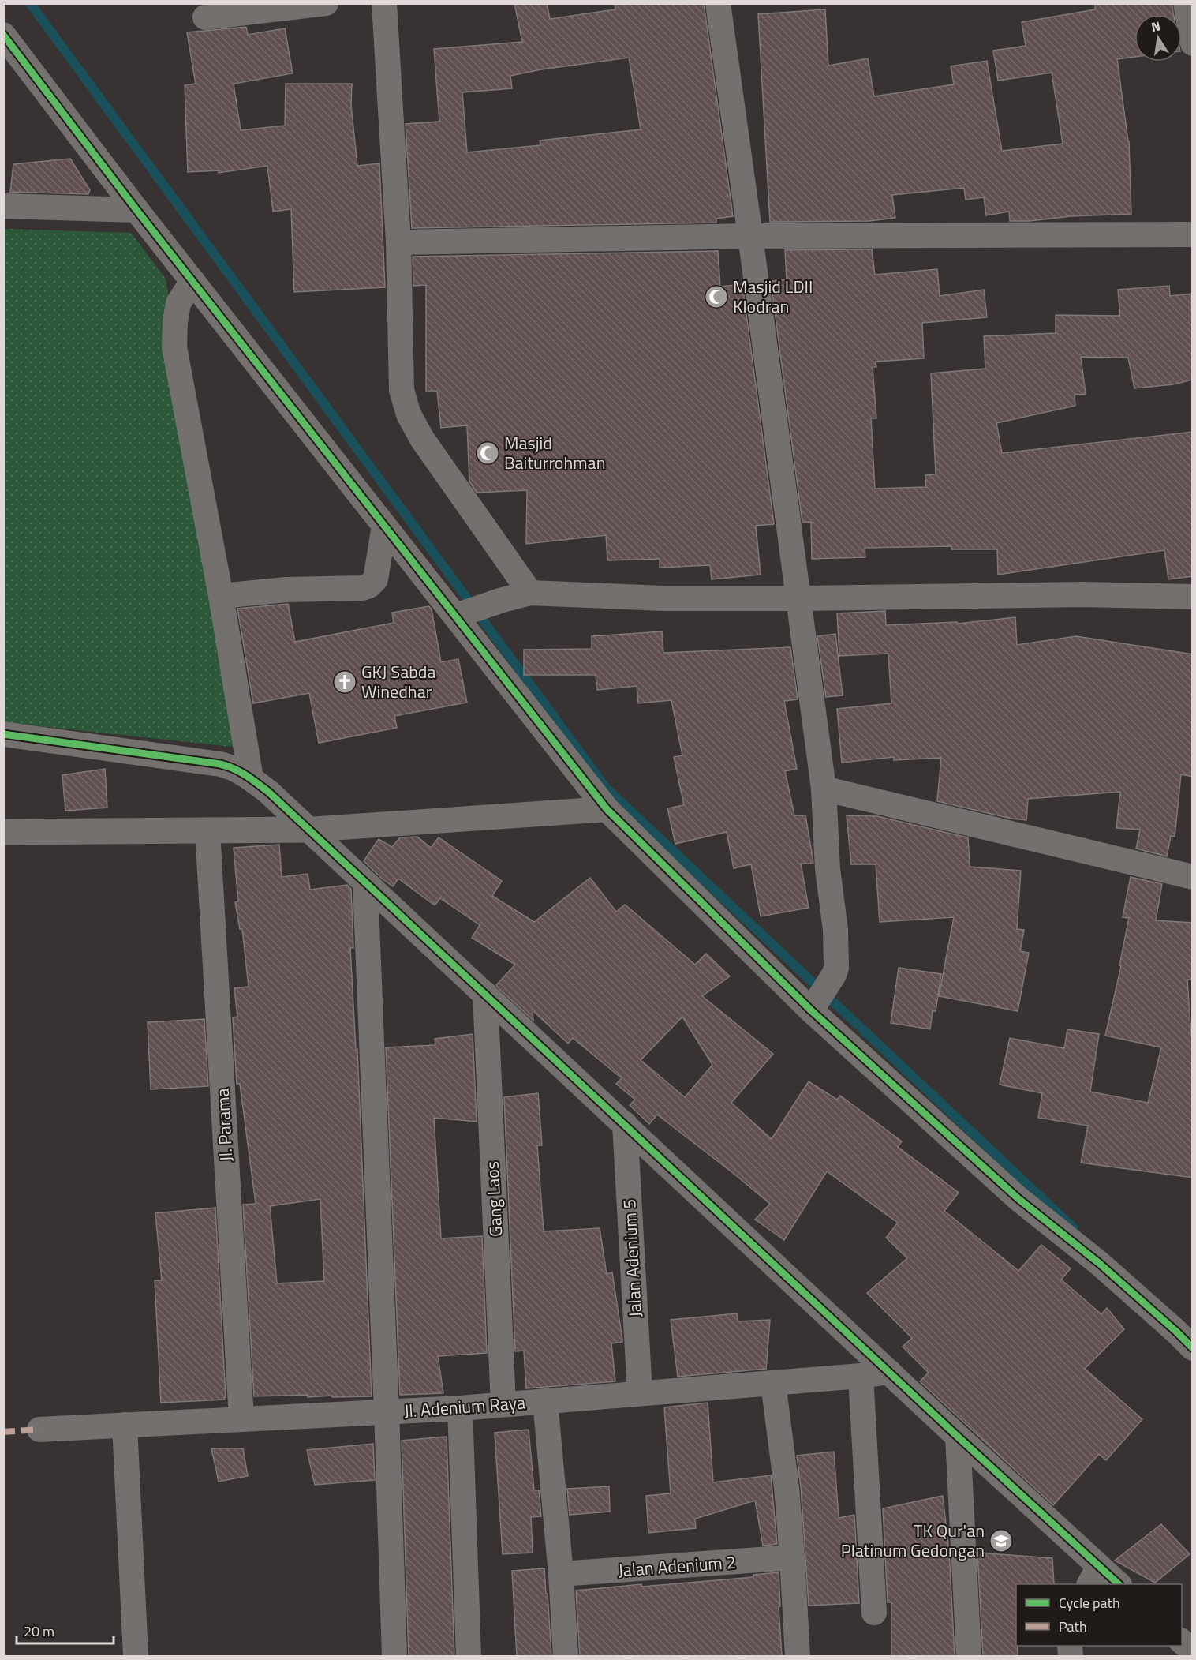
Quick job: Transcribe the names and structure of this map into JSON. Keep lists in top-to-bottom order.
{
  "streets": {
    "street": [
      "Jl. Parama",
      "Gang Laos",
      "Jalan Adenium 5",
      "Jl. Adenium Raya",
      "Jalan Adenium 2"
    ]
  },
  "crossings": [
    ["Jl. Parama", "Jl. Adenium Raya"],
    ["Gang Laos", "Jl. Adenium Raya"],
    ["Jalan Adenium 5", "Jl. Adenium Raya"]
  ],
  "places": {
    "mosque": ["Masjid LDII Klodran", "Masjid Baiturrohman"],
    "church": ["GKJ Sabda Winedhar"],
    "school or university": ["TK Qur'an Platinum Gedongan"]
  },
  "legend": ["Cycle path", "Path"],
  "scale_bar": "20 m",
  "north": "top"
}
